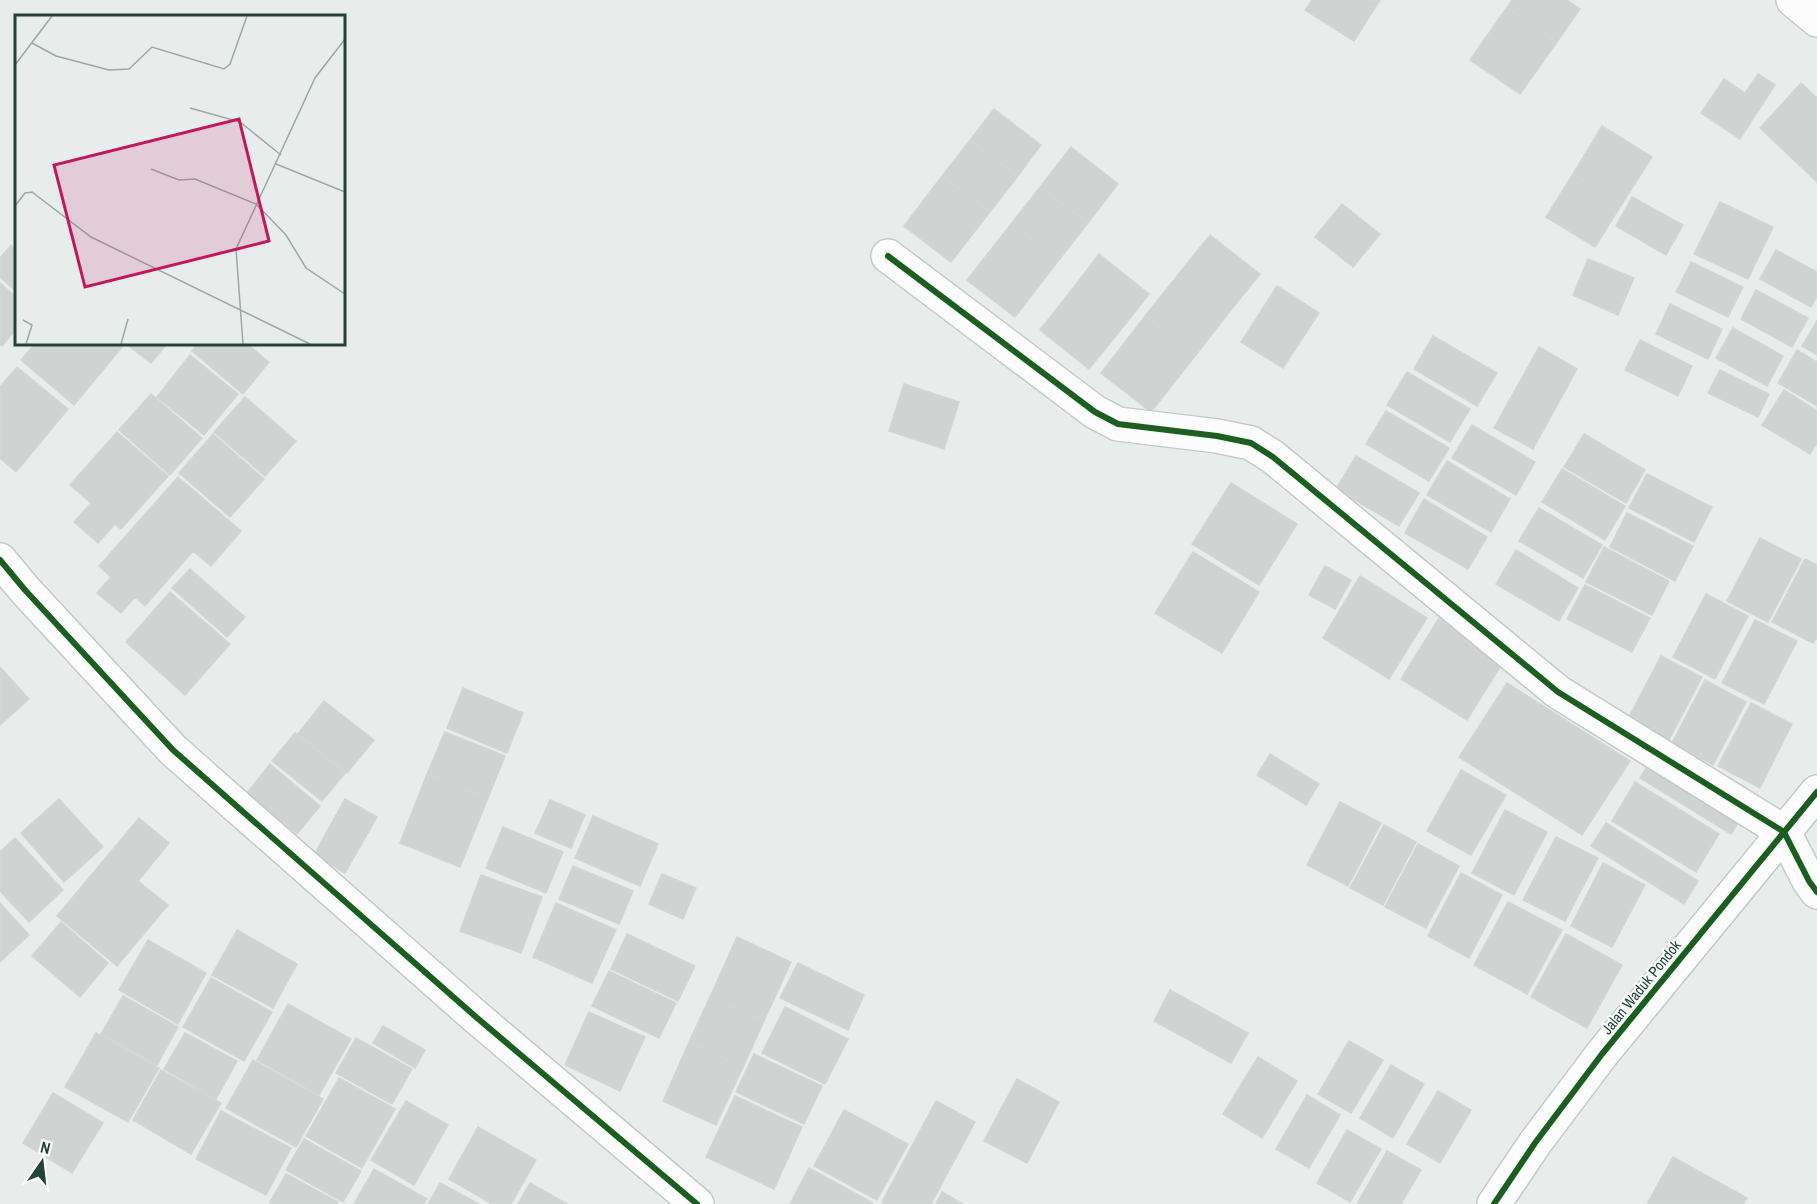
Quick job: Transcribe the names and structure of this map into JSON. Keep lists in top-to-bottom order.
{
  "streets": {
    "street": ["Jalan Waduk Pondok"]
  },
  "north": "top"
}
